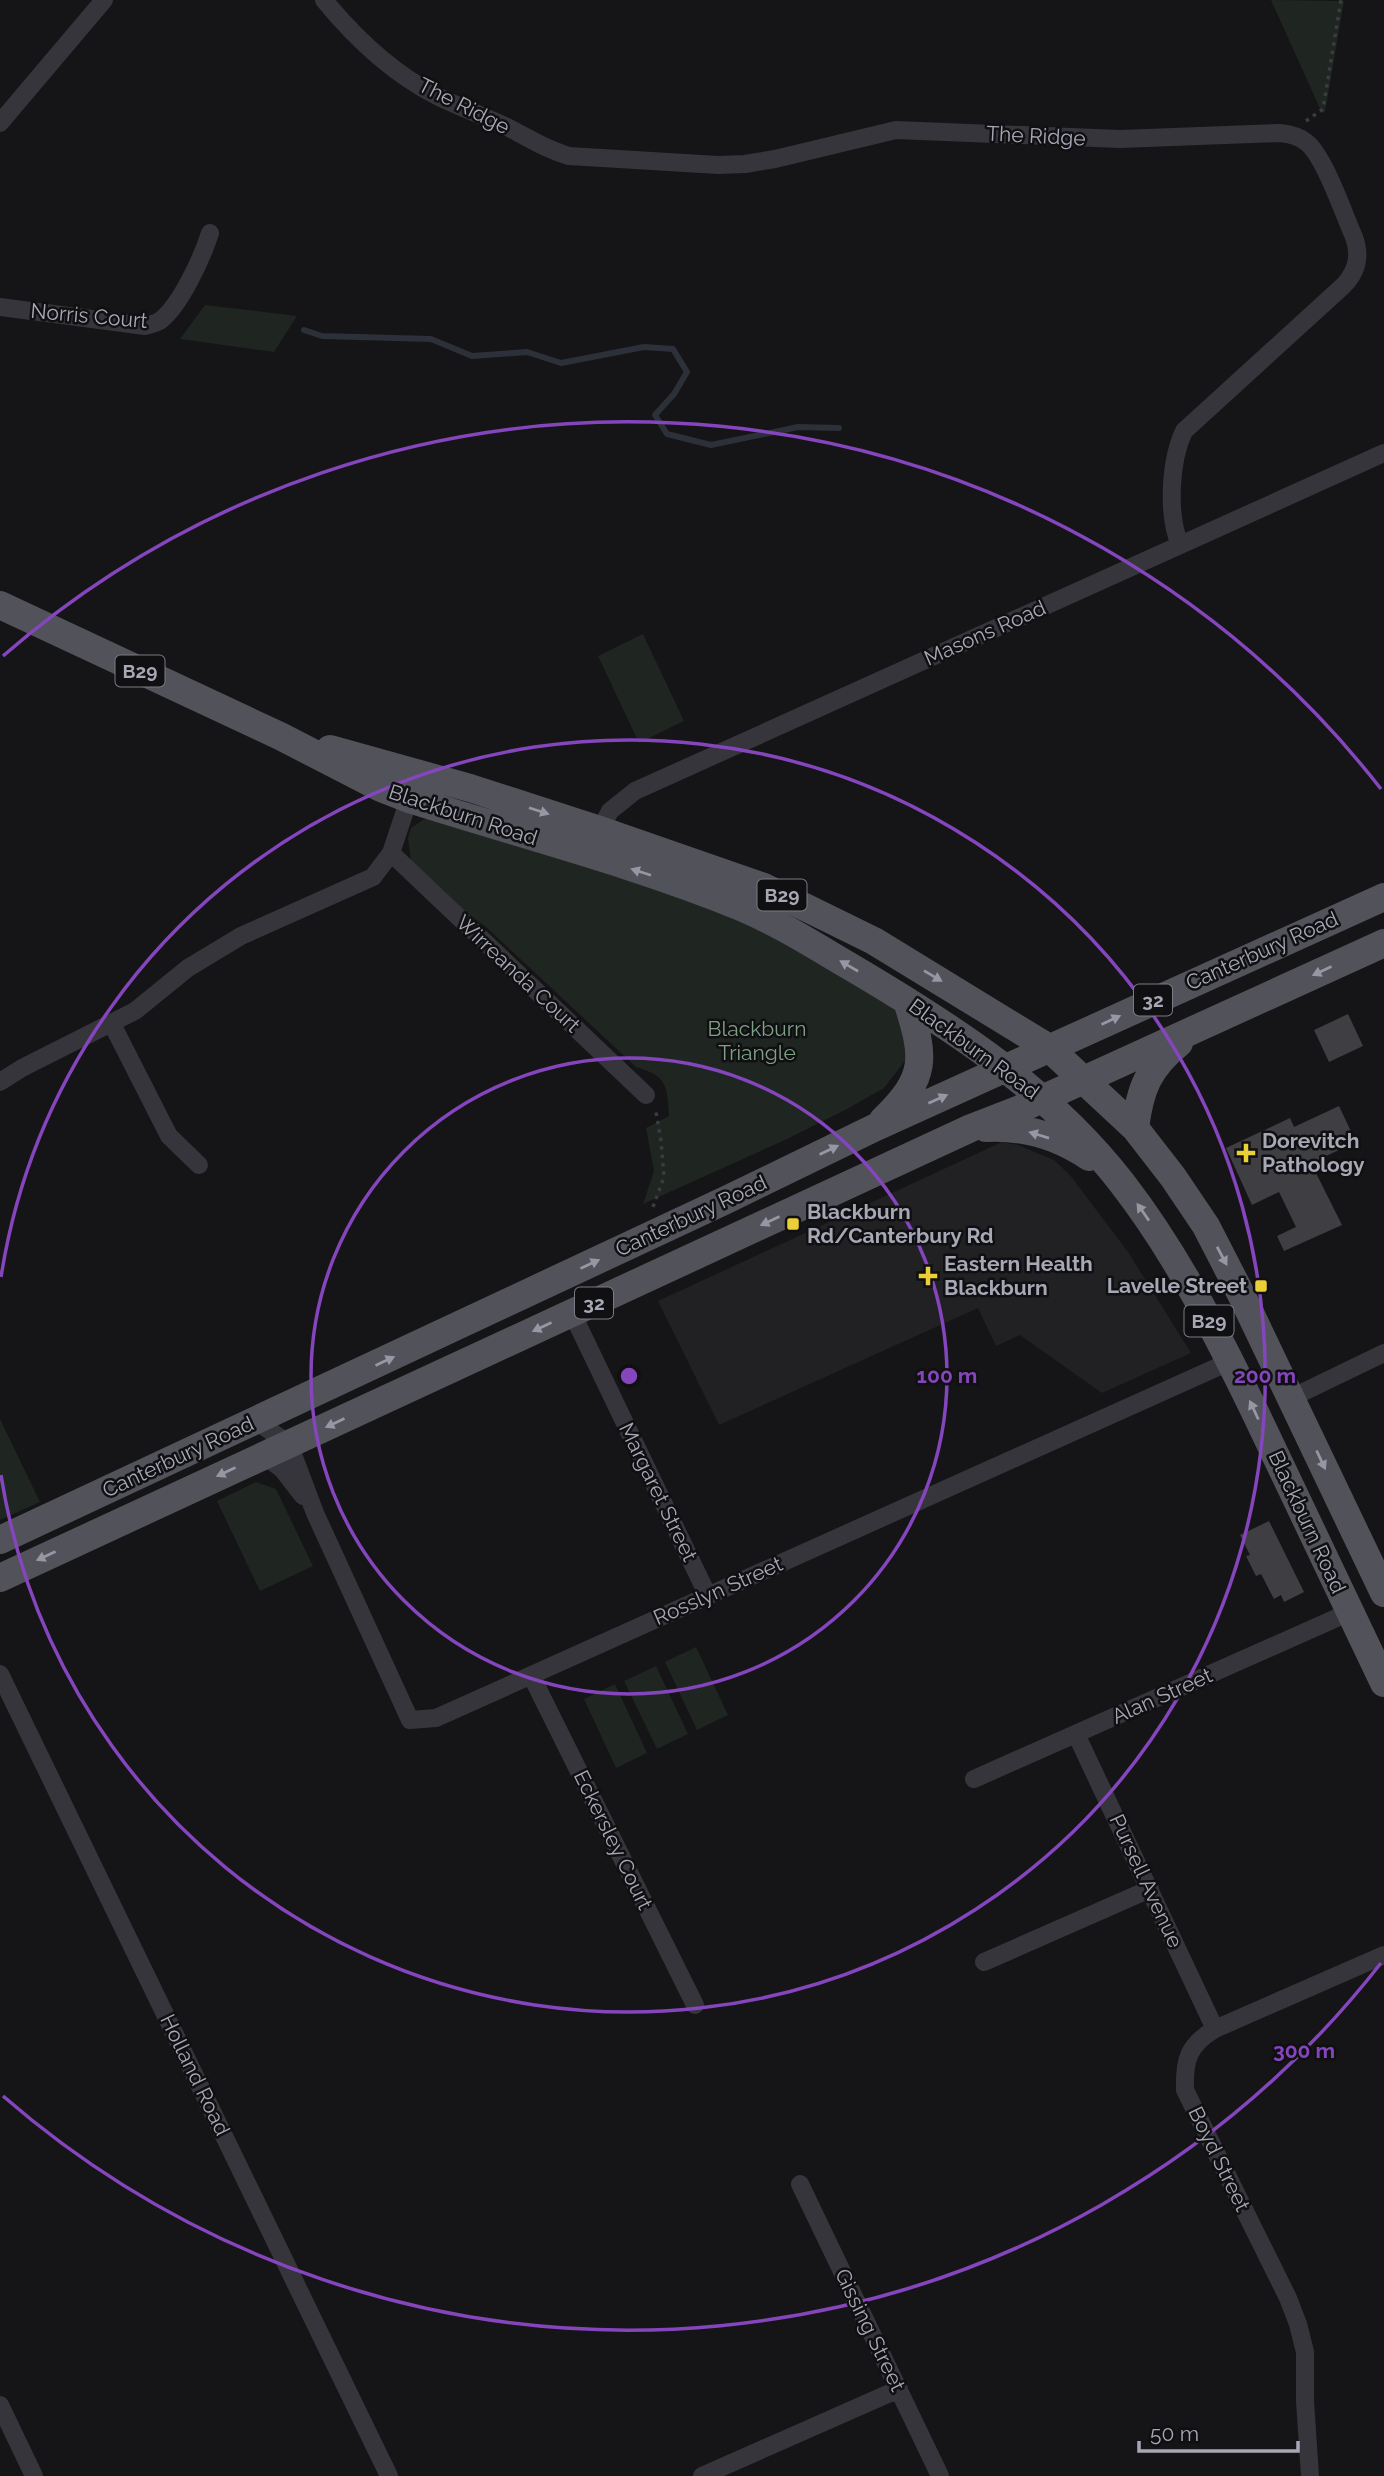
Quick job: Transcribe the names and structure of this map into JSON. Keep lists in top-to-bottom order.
{
  "streets": {
    "main road": [
      "B29",
      "Blackburn Road",
      "Canterbury Road",
      "32"
    ],
    "street": [
      "The Ridge",
      "Norris Court",
      "Masons Road",
      "Wirreanda Court",
      "Margaret Street",
      "Rosslyn Street",
      "Alan Street",
      "Eckersley Court",
      "Pursell Avenue",
      "Holland Road",
      "Boyd Street",
      "Gissing Street"
    ]
  },
  "crossings": [
    ["Masons Road", "Blackburn Road"],
    ["Blackburn Road", "Canterbury Road"],
    ["Blackburn Road", "Rosslyn Street"],
    ["Blackburn Road", "Alan Street"],
    ["Canterbury Road", "Margaret Street"],
    ["Canterbury Road", "Rosslyn Street"],
    ["Margaret Street", "Rosslyn Street"],
    ["Rosslyn Street", "Eckersley Court"],
    ["Alan Street", "Pursell Avenue"],
    ["Pursell Avenue", "Boyd Street"]
  ],
  "parks": ["Blackburn Triangle"],
  "places": {
    "health": ["Dorevitch Pathology", "Eastern Health Blackburn"],
    "transit": ["Blackburn Rd/Canterbury Rd", "Lavelle Street"]
  },
  "scale_bar": "50 m",
  "rings": ["100 m", "200 m", "300 m"]
}
